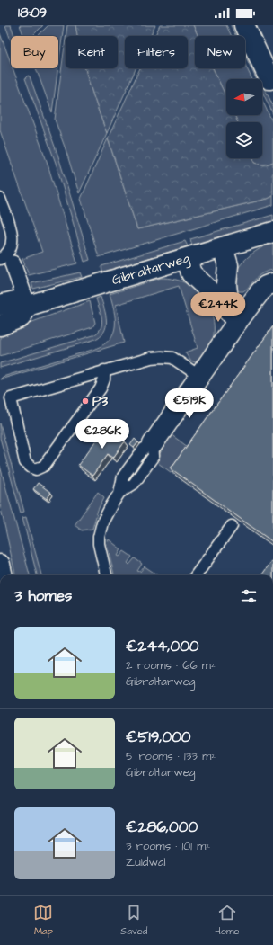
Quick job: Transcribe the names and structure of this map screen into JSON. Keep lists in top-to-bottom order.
{
  "streets": {
    "street": ["Gibraltarweg"]
  },
  "places": ["P3"],
  "north": "left",
  "page": {
    "status": "18:09",
    "chip": [
      "Buy",
      "Rent",
      "Filters",
      "New"
    ],
    "price": ["€244K", "€519K", "€286K"],
    "heading": "3 homes",
    "list": [
      {
        "name": "€244,000",
        "note": "2 rooms · 66 m² · Gibraltarweg"
      },
      {
        "name": "€519,000",
        "note": "5 rooms · 133 m² · Gibraltarweg"
      },
      {
        "name": "€286,000",
        "note": "3 rooms · 101 m² · Zuidwal"
      }
    ],
    "tabs": ["Map", "Saved", "Home"]
  }
}
